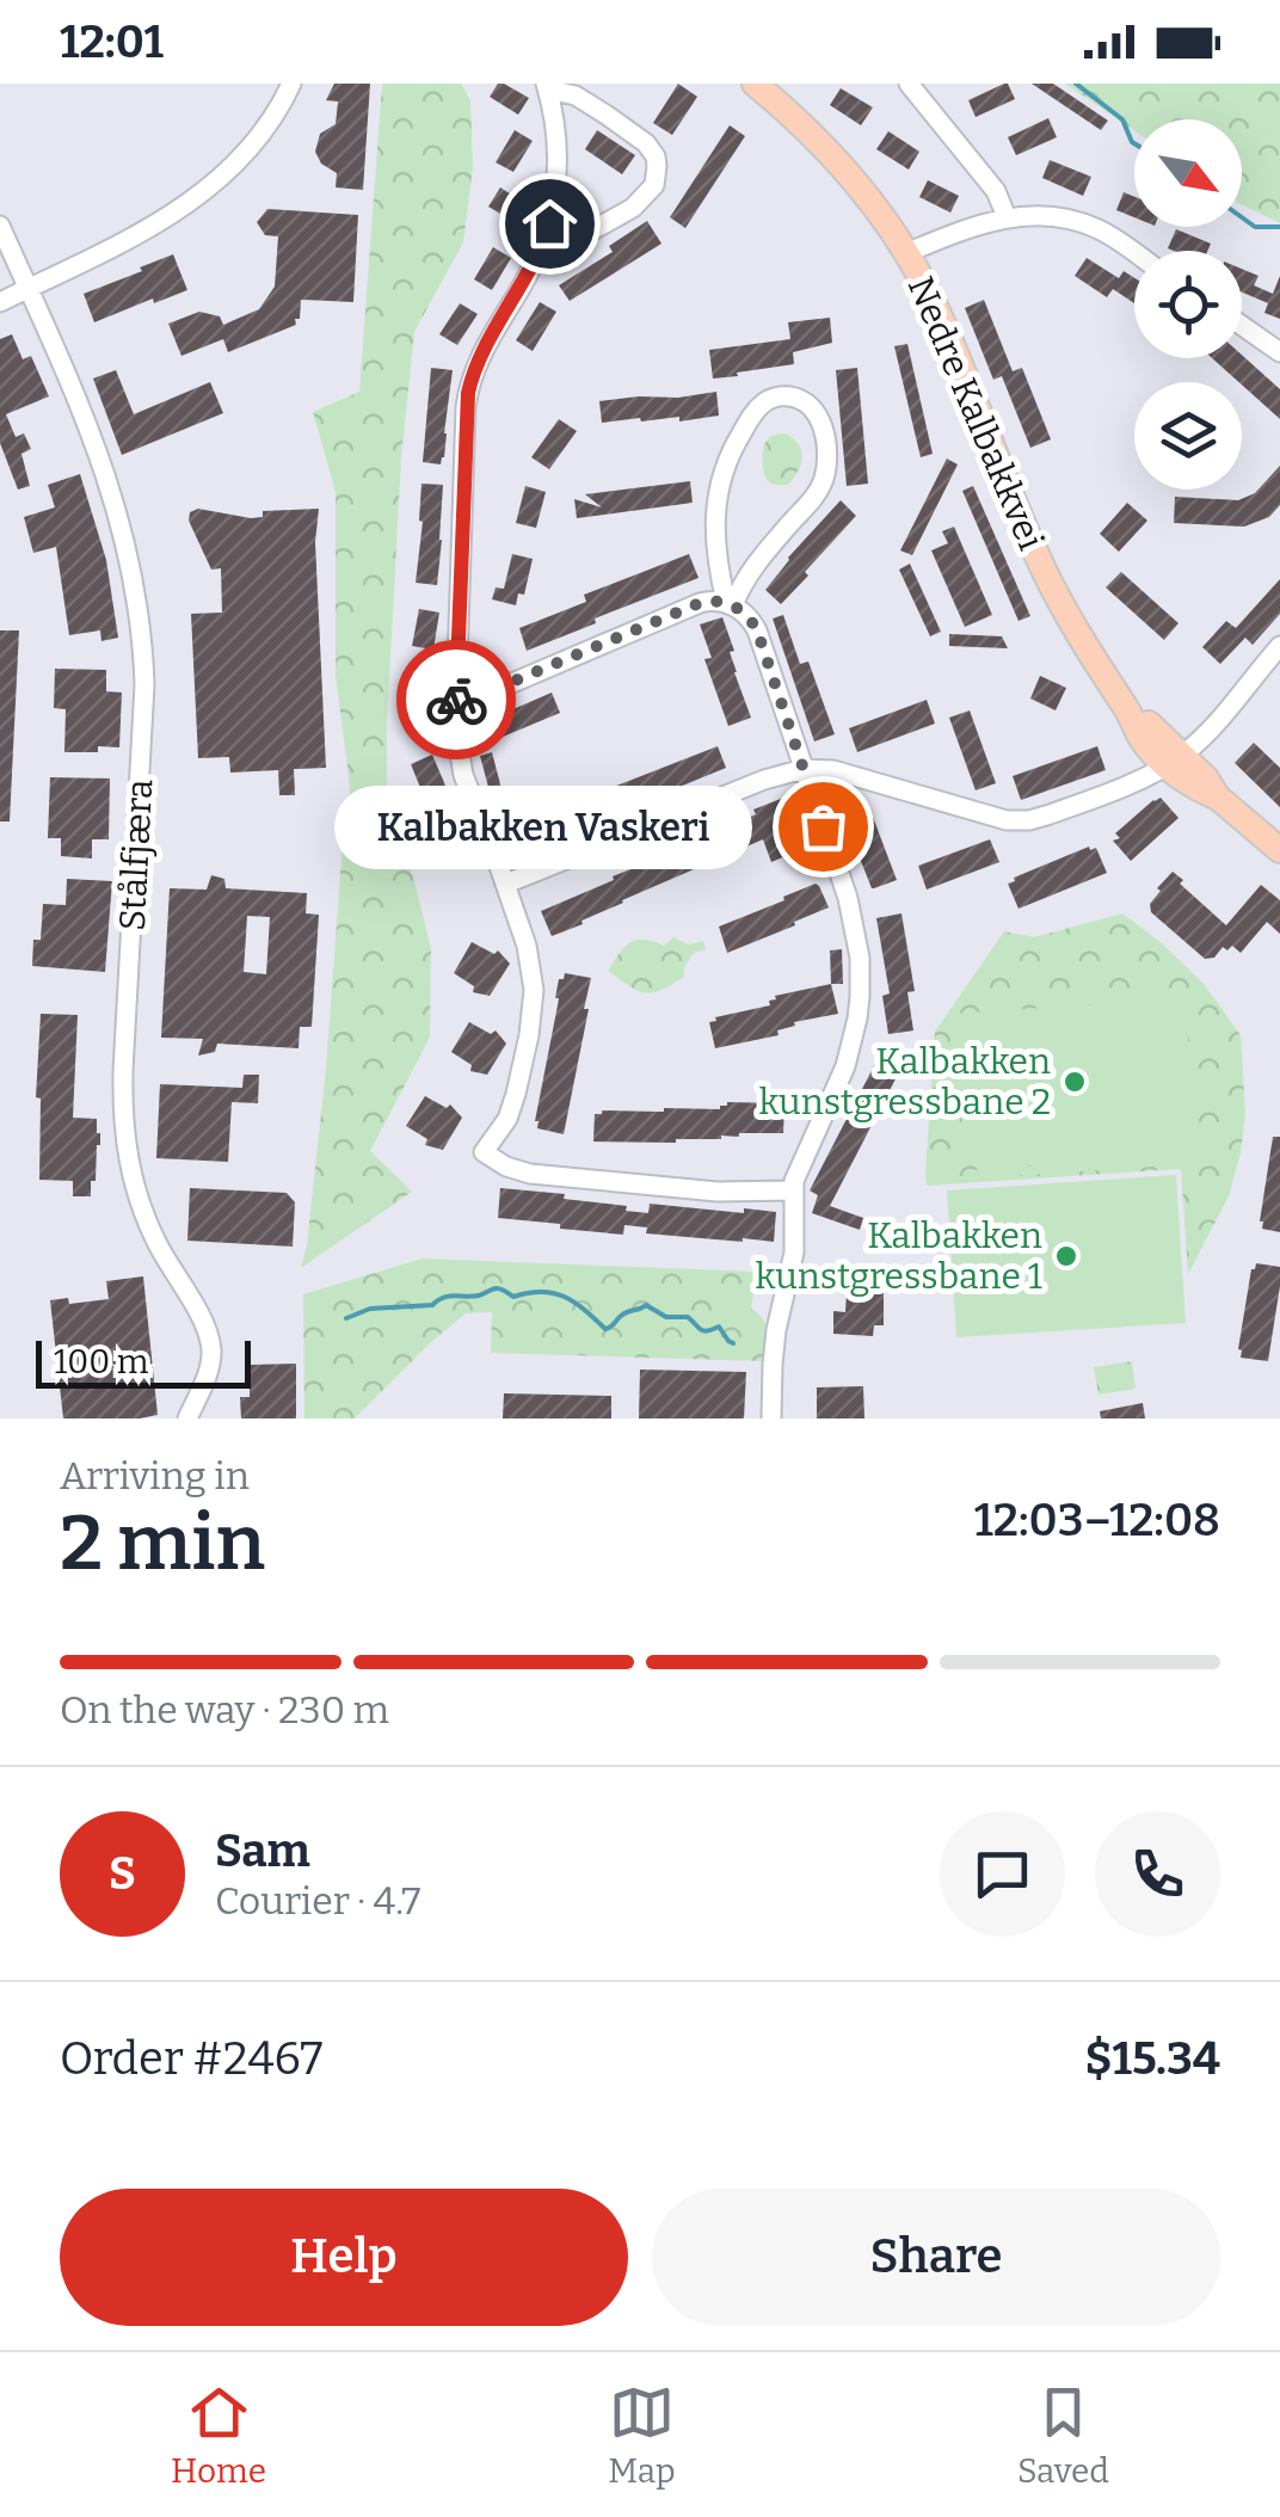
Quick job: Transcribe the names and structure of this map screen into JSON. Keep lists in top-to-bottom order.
{
  "streets": {
    "main road": ["Nedre Kalbakkvei"],
    "street": ["Stålfjæra"]
  },
  "places": ["Kalbakken Vaskeri", "Kalbakken kunstgressbane 2", "Kalbakken kunstgressbane 1"],
  "scale_bar": "100 m",
  "north": "bottom right",
  "page": {
    "status": "12:01",
    "bubble": "Kalbakken Vaskeri",
    "scale": "100 m",
    "heading": ["2 min", "Arriving in", "12:03–12:08"],
    "panel": [
      "Sam",
      "Courier · 4.7",
      "Order #2467",
      "$15.34"
    ],
    "bar": "On the way · 230 m",
    "round": "S",
    "buttons": ["Help", "Share"],
    "tabs": ["Home", "Map", "Saved"]
  }
}
